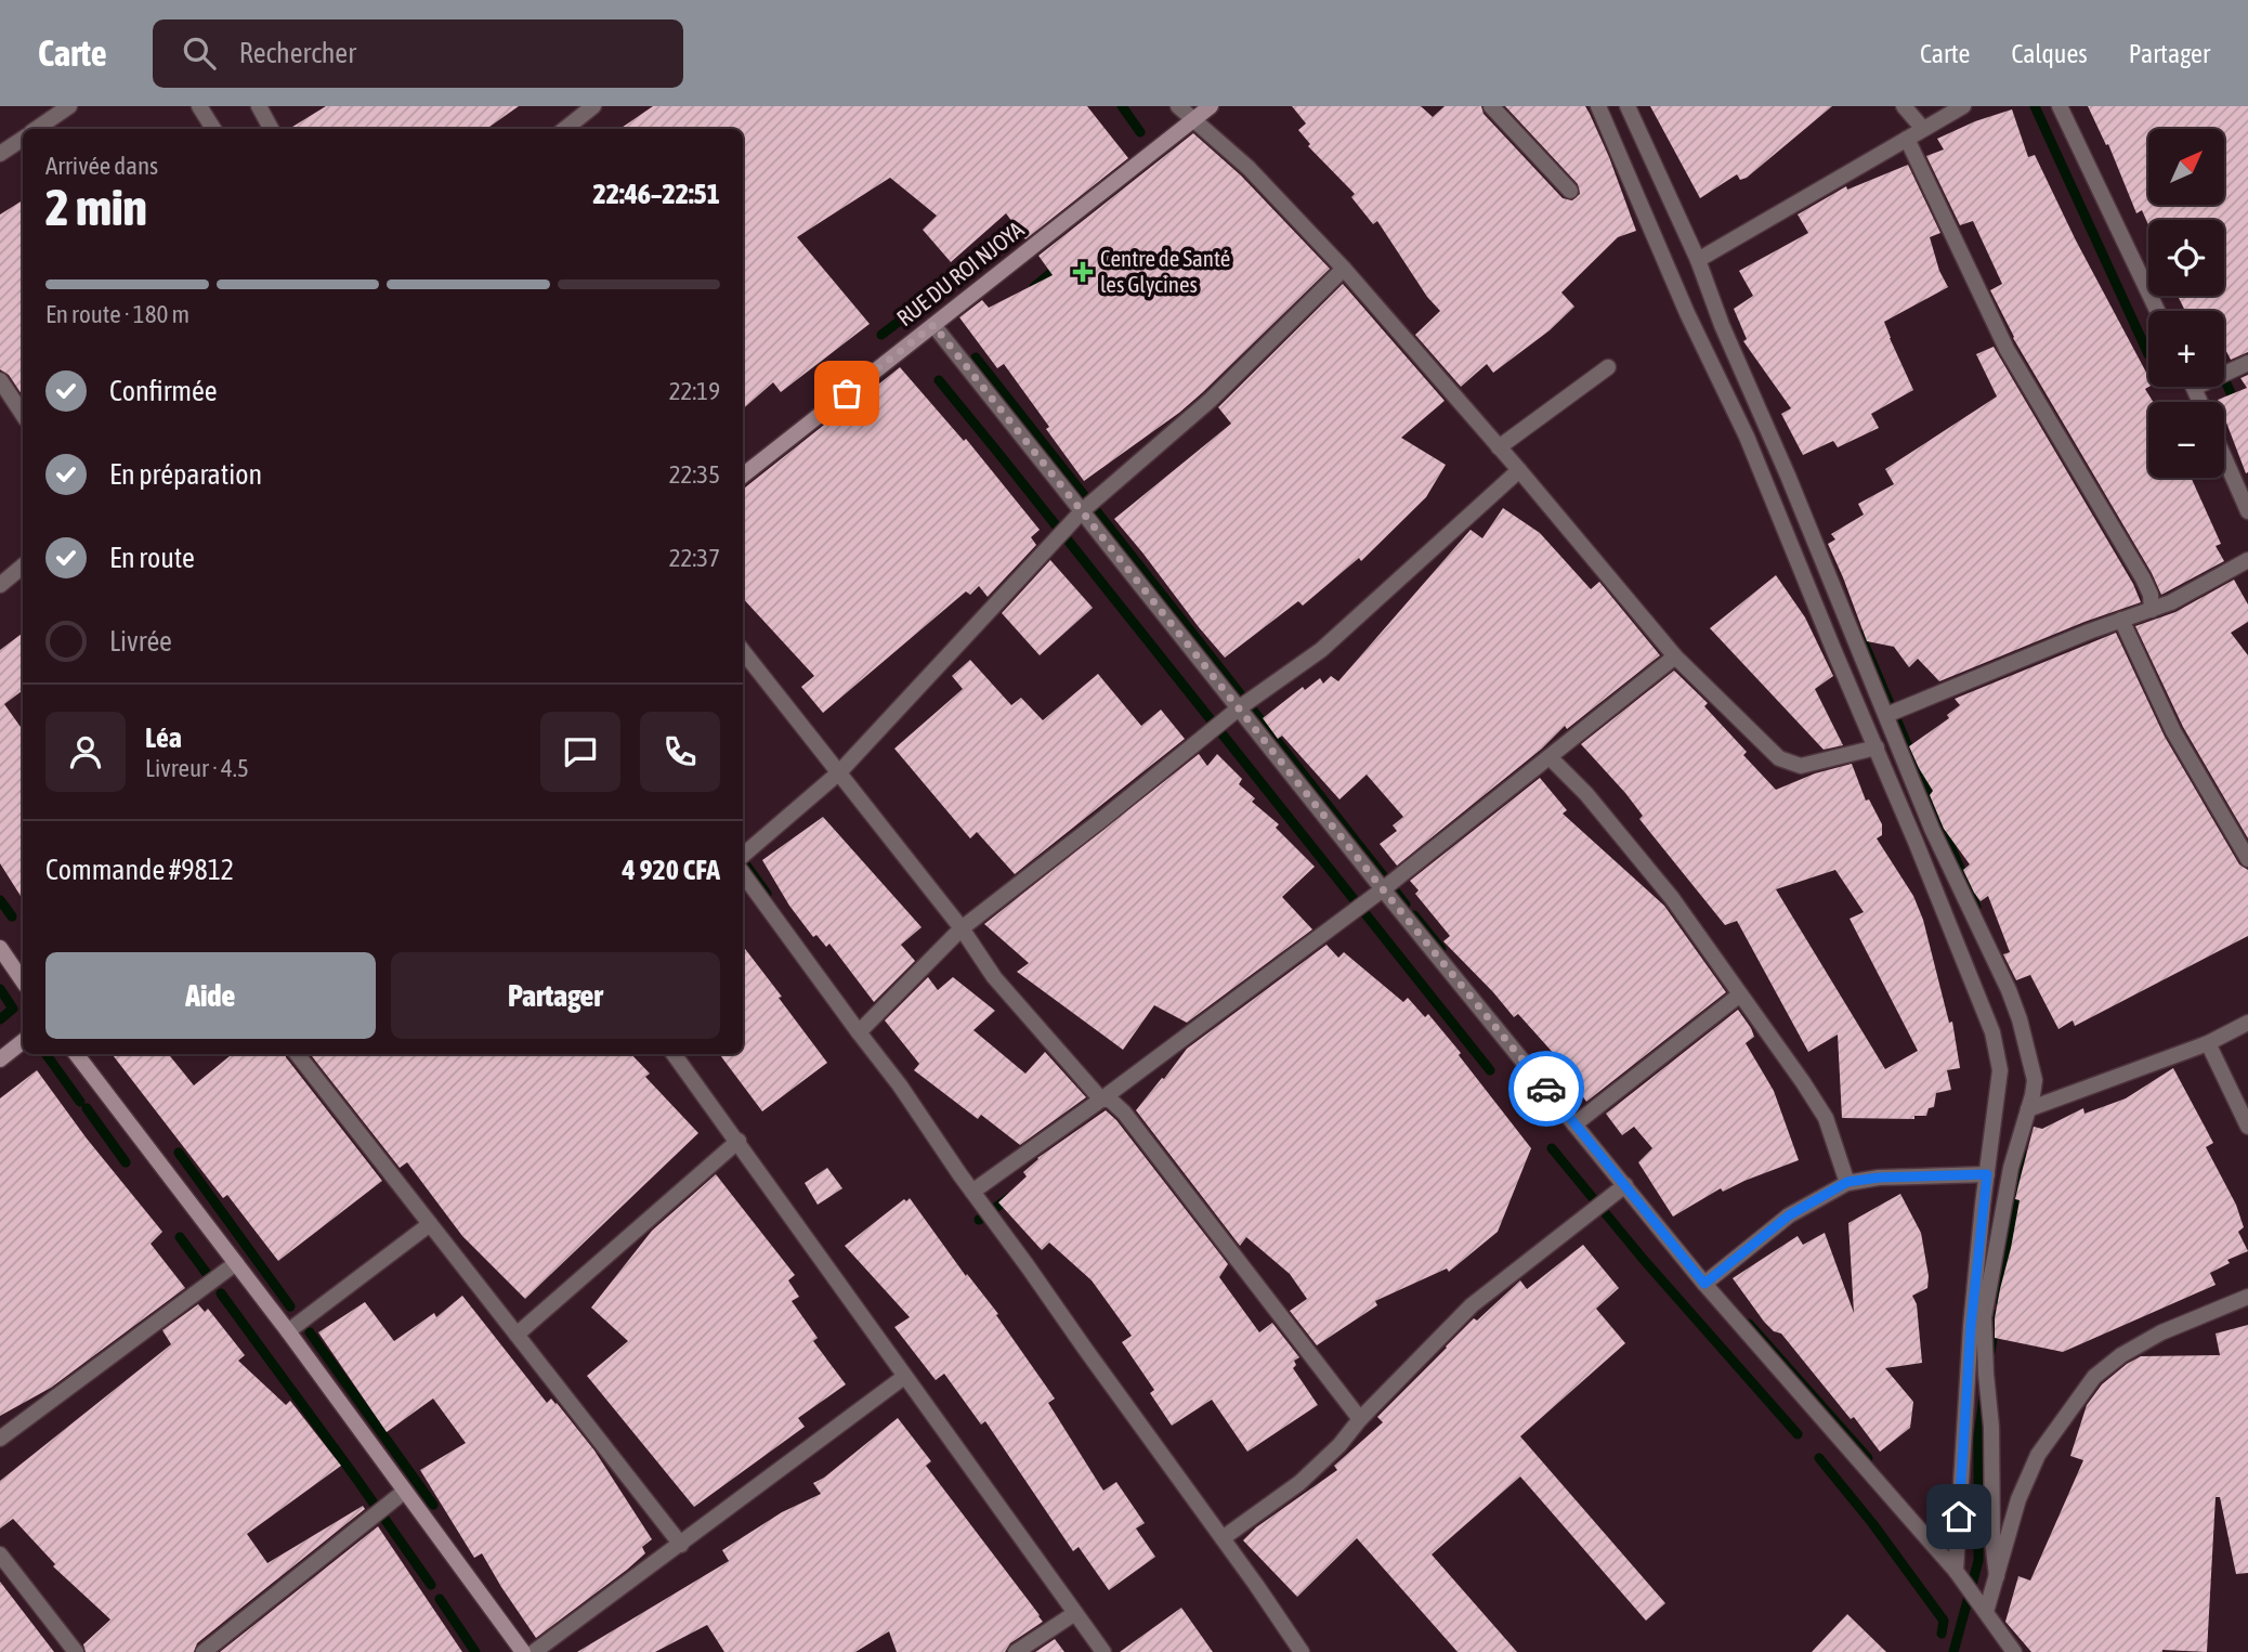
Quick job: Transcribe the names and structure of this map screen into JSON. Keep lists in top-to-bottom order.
{
  "streets": {
    "street": ["RUE DU ROI NJOYA"]
  },
  "places": {
    "health": ["Centre de Santé les Glycines"]
  },
  "north": "top right",
  "page": {
    "header": "Carte",
    "search": "Rechercher",
    "nav": ["Carte", "Calques", "Partager"],
    "map_buttons": ["+", "−"],
    "heading": ["2 min", "Arrivée dans", "22:46–22:51"],
    "panel": [
      "Léa",
      "Livreur · 4.5",
      "Commande #9812",
      "4 920 CFA"
    ],
    "bar": "En route · 180 m",
    "list": [
      ["Confirmée", "22:19"],
      ["En préparation", "22:35"],
      ["En route", "22:37"],
      "Livrée"
    ],
    "buttons": ["Aide", "Partager"]
  }
}
